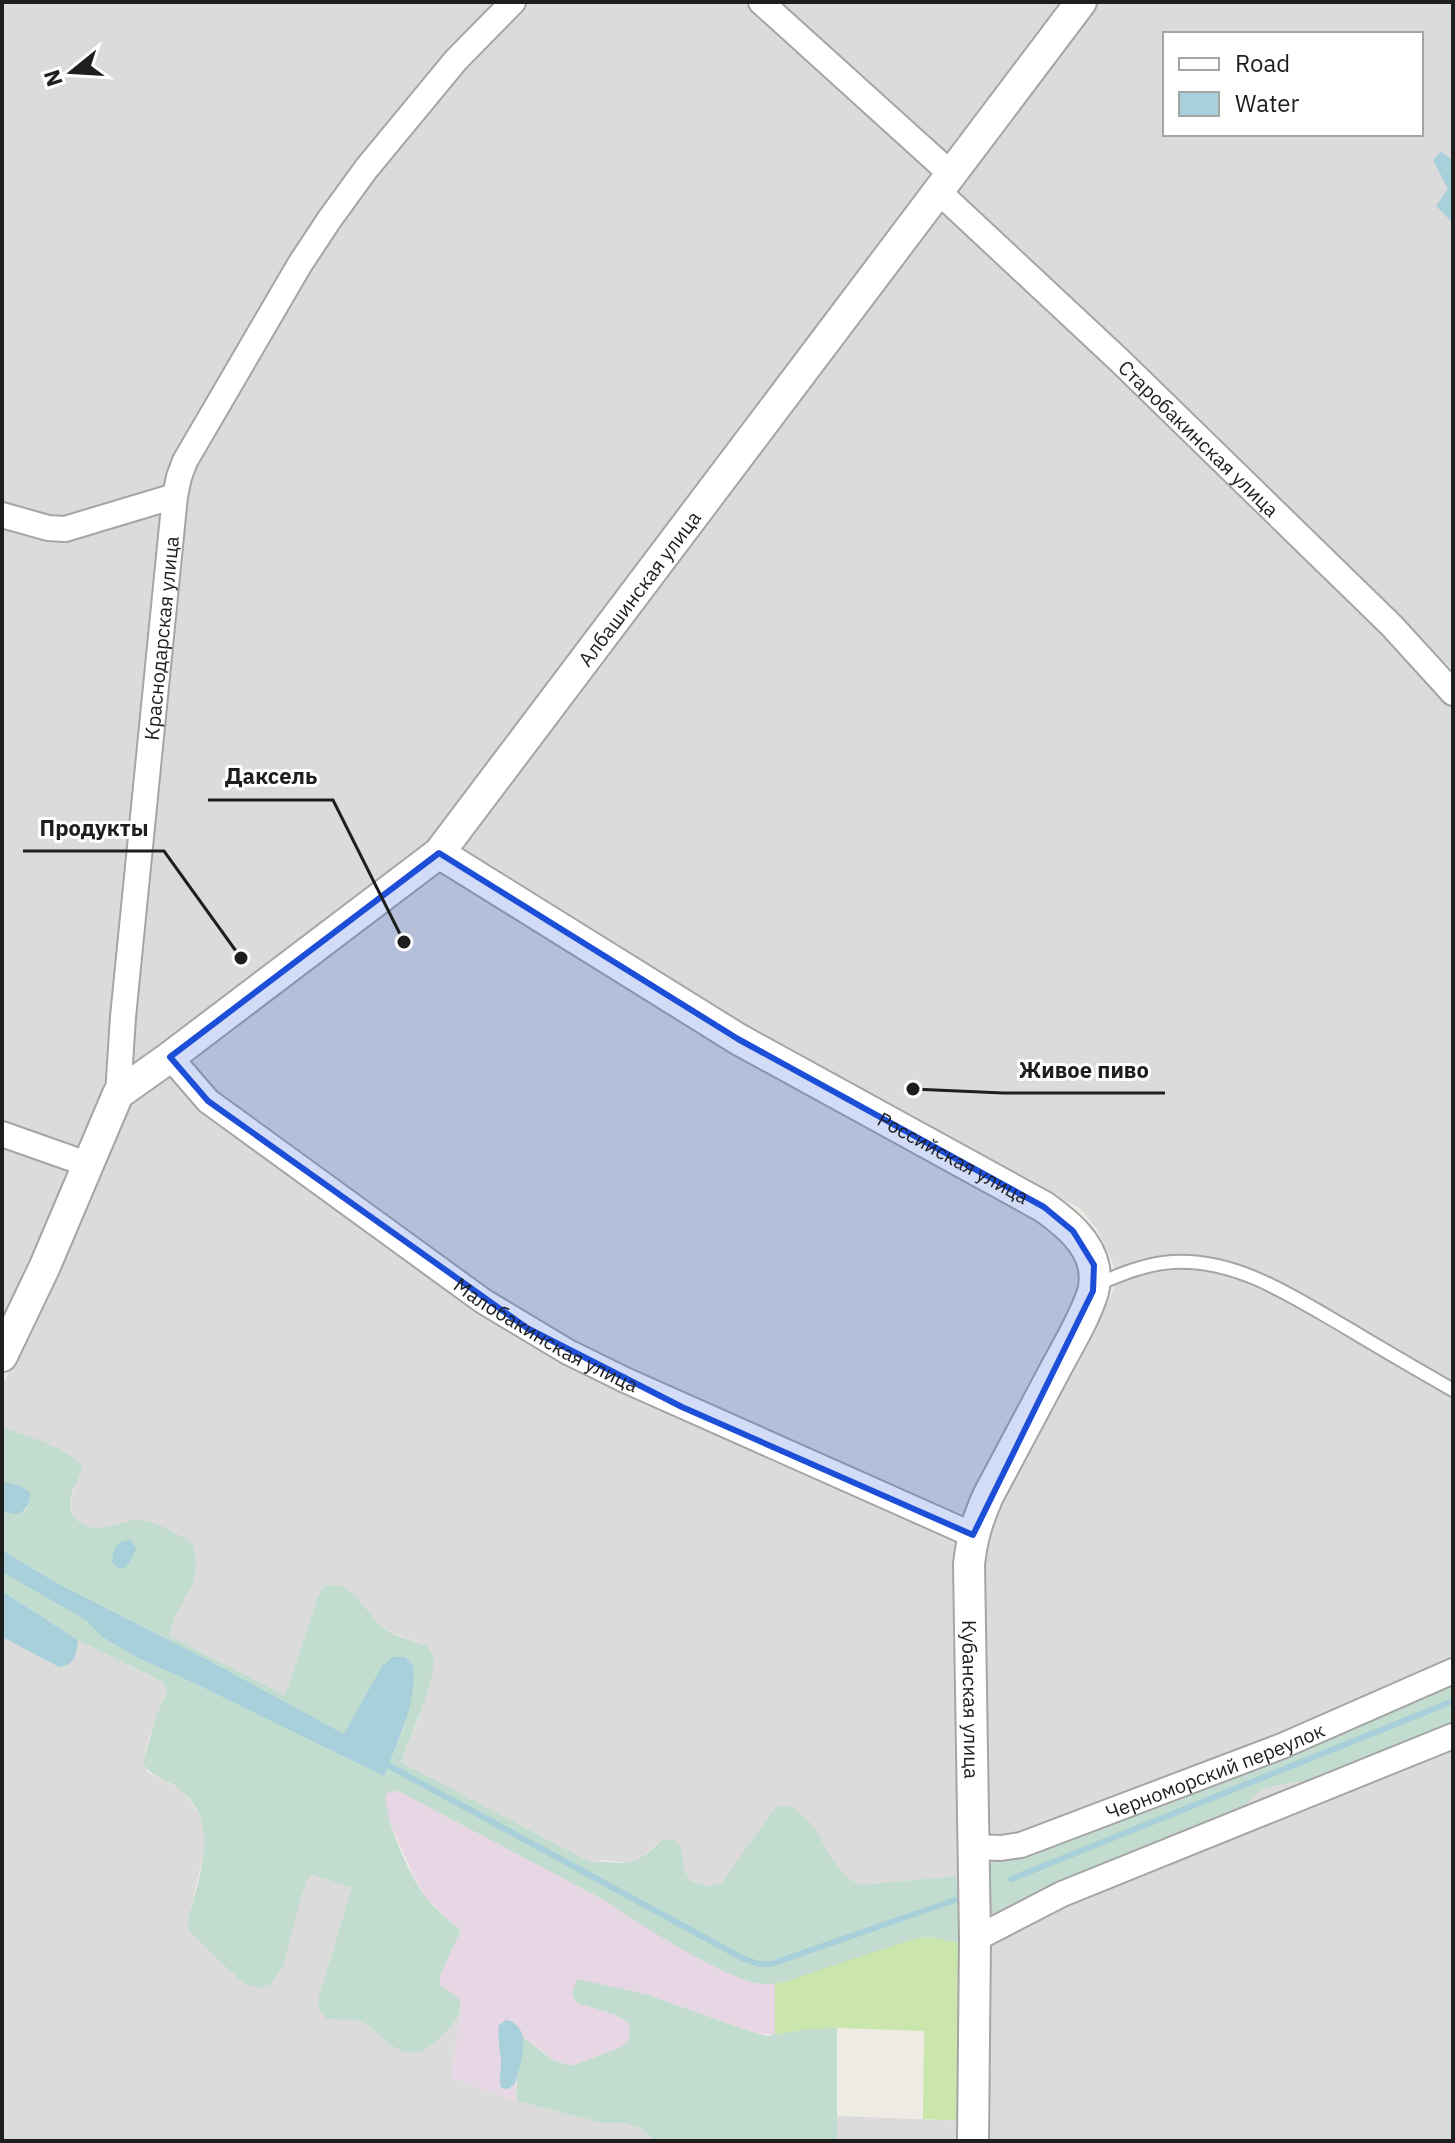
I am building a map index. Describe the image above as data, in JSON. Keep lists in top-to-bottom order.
{
  "streets": {
    "street": [
      "Старобакинская улица",
      "Албашинская улица",
      "Краснодарская улица",
      "Российская улица",
      "Малобакинская улица",
      "Кубанская улица",
      "Черноморский переулок"
    ]
  },
  "crossings": [
    ["Старобакинская улица", "Албашинская улица"],
    ["Албашинская улица", "Краснодарская улица"],
    ["Албашинская улица", "Российская улица"],
    ["Албашинская улица", "Малобакинская улица"],
    ["Российская улица", "Кубанская улица"],
    ["Малобакинская улица", "Кубанская улица"],
    ["Кубанская улица", "Черноморский переулок"]
  ],
  "places": ["Даксель", "Продукты", "Живое пиво"],
  "legend": ["Road", "Water"],
  "north": "left"
}
